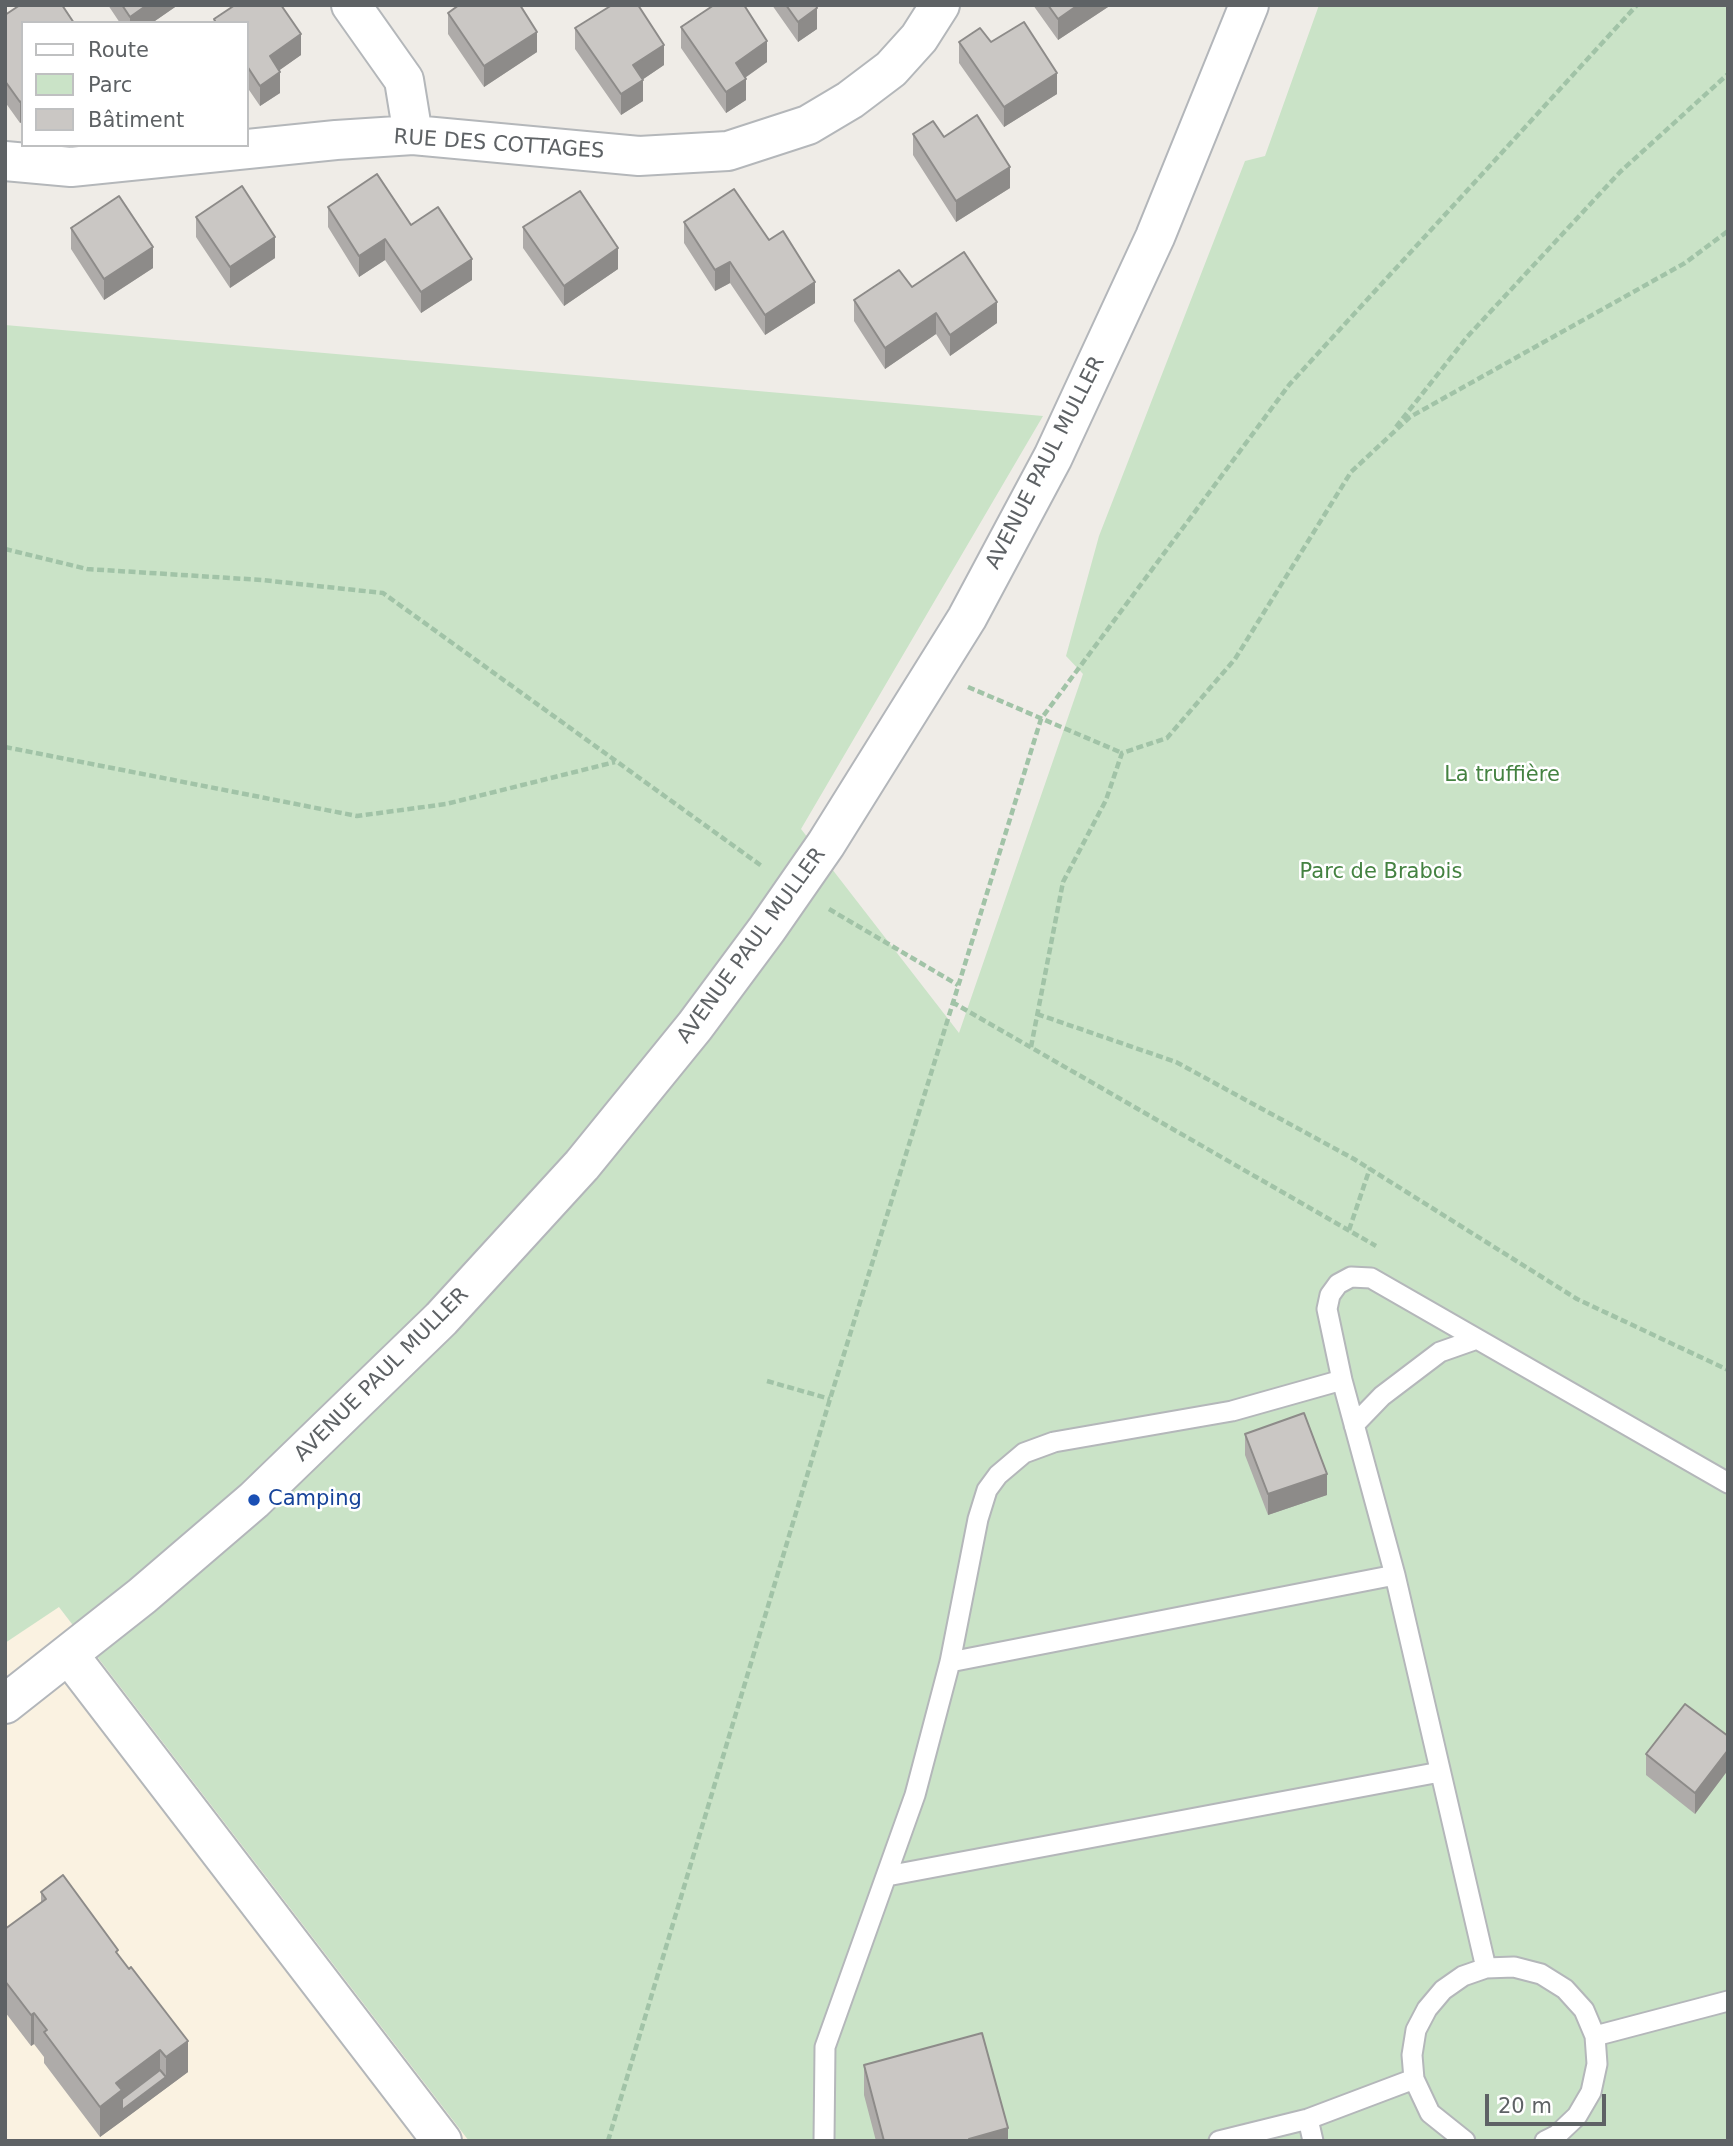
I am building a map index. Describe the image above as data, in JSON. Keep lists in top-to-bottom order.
{
  "streets": {
    "main road": ["RUE DES COTTAGES", "AVENUE PAUL MULLER"]
  },
  "parks": ["La truffière", "Parc de Brabois"],
  "places": ["Camping"],
  "legend": ["Route", "Parc", "Bâtiment"],
  "scale_bar": "20 m"
}
